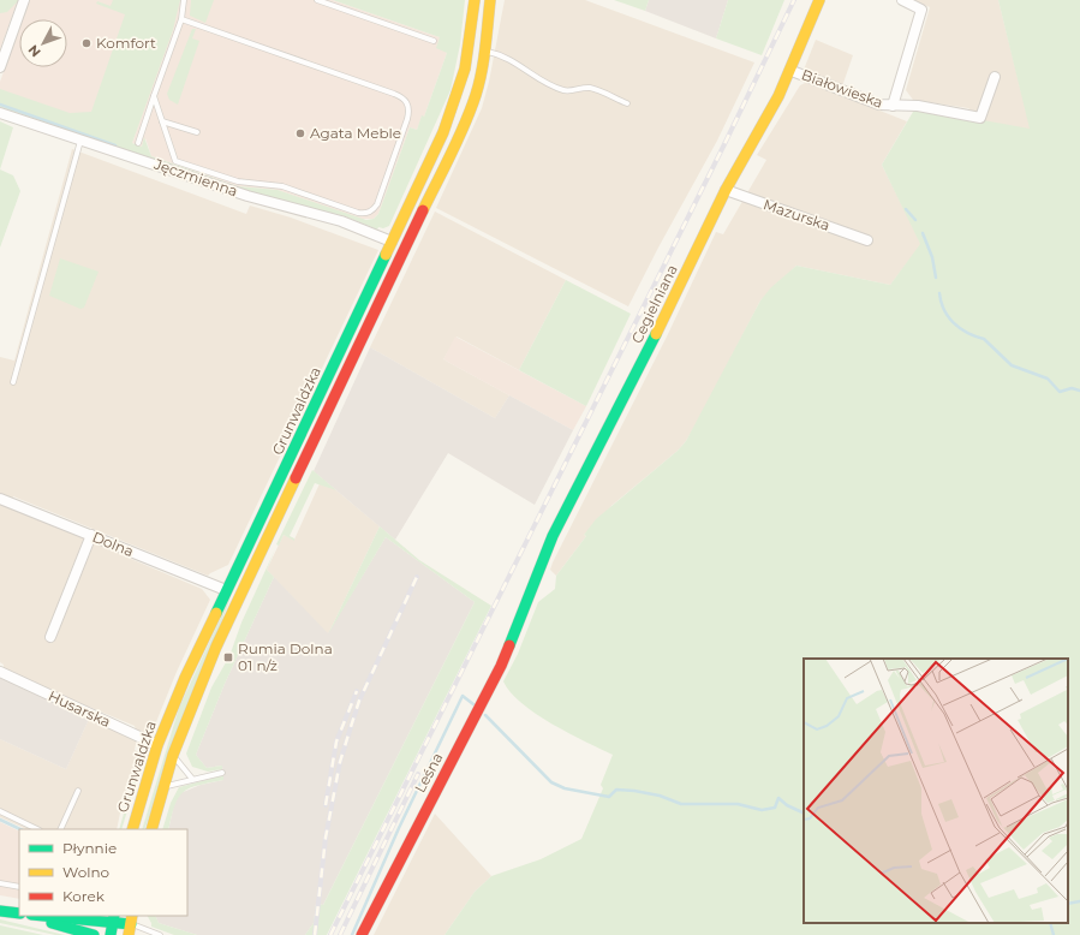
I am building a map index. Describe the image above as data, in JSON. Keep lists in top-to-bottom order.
{
  "streets": {
    "main road": ["Cegielniana", "Grunwaldzka", "Leśna"],
    "street": [
      "Białowieska",
      "Jęczmienna",
      "Mazurska",
      "Dolna",
      "Husarska"
    ]
  },
  "crossings": [
    ["Białowieska", "Cegielniana"],
    ["Jęczmienna", "Grunwaldzka"],
    ["Mazurska", "Cegielniana"],
    ["Cegielniana", "Leśna"],
    ["Grunwaldzka", "Dolna"],
    ["Grunwaldzka", "Husarska"]
  ],
  "places": {
    "other": ["Komfort", "Agata Meble"],
    "transit": ["Rumia Dolna 01 n/ż"]
  },
  "legend": ["Płynnie", "Wolno", "Korek"],
  "north": "bottom left"
}
